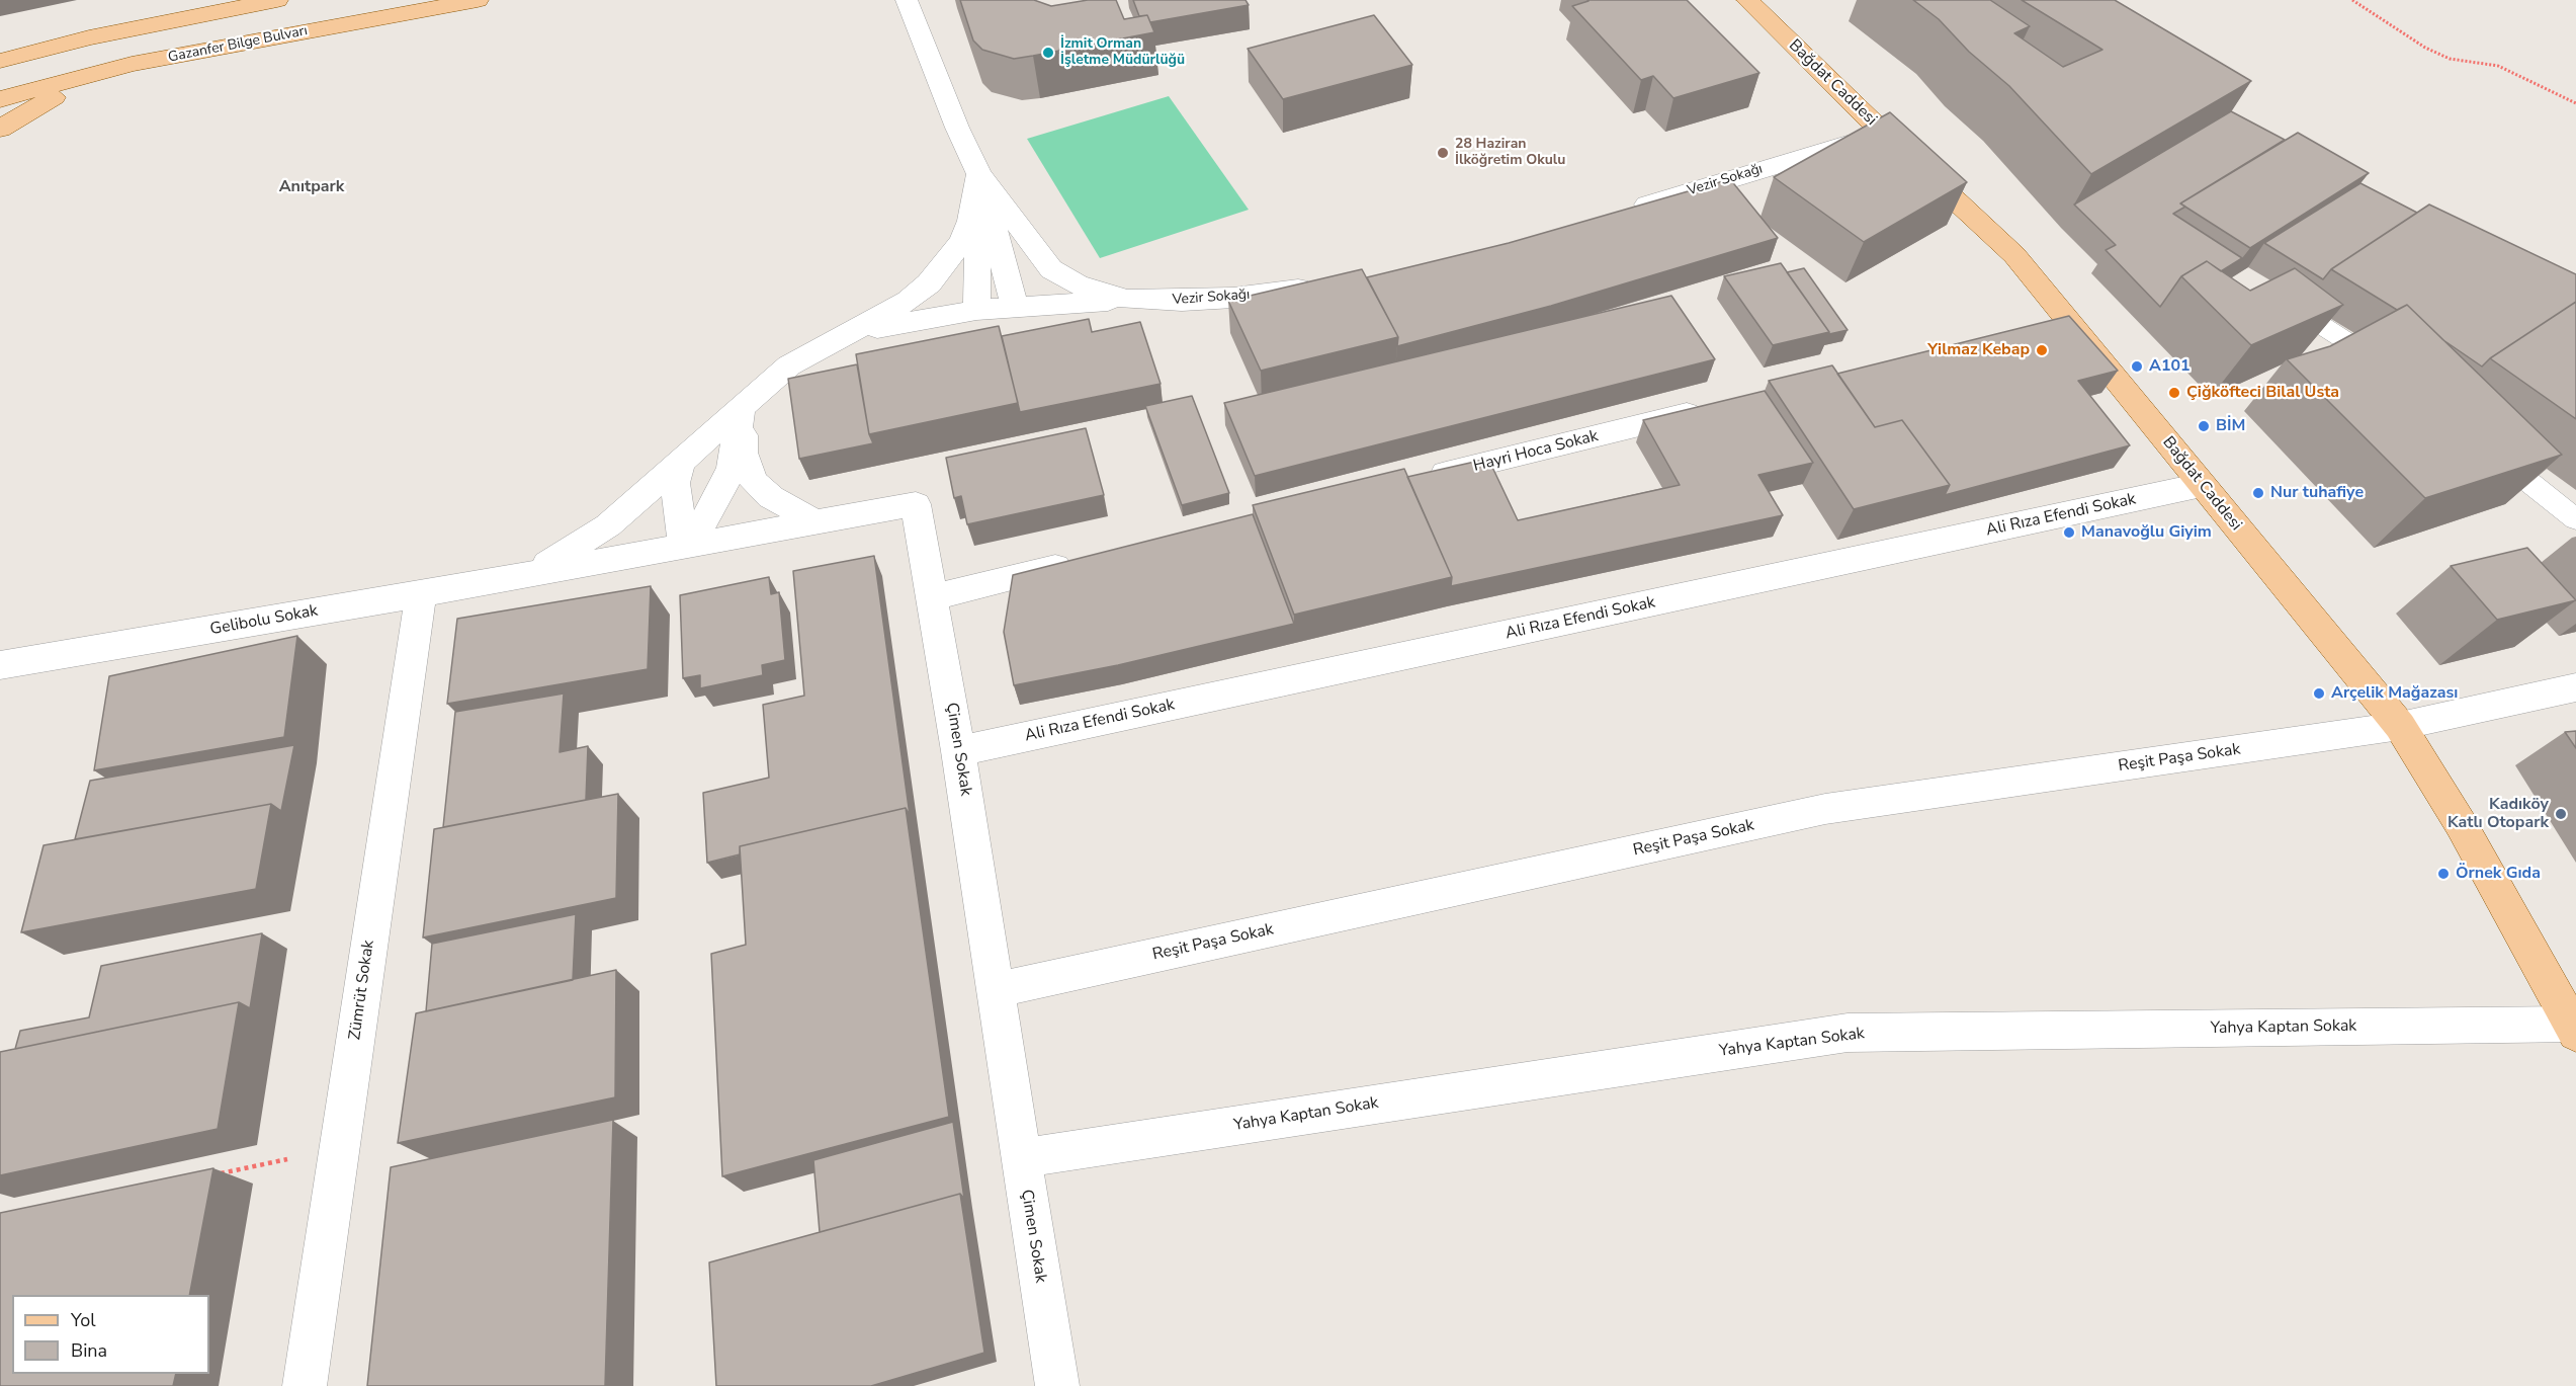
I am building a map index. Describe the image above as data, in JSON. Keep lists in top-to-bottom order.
{
  "streets": {
    "main road": ["Gazanfer Bilge Bulvarı", "Bağdat Caddesi"],
    "street": [
      "Vezir Sokağı",
      "Hayri Hoca Sokak",
      "Ali Rıza Efendi Sokak",
      "Gelibolu Sokak",
      "Çimen Sokak",
      "Reşit Paşa Sokak",
      "Zümrüt Sokak",
      "Yahya Kaptan Sokak"
    ]
  },
  "crossings": [
    ["Bağdat Caddesi", "Vezir Sokağı"],
    ["Bağdat Caddesi", "Ali Rıza Efendi Sokak"],
    ["Bağdat Caddesi", "Reşit Paşa Sokak"],
    ["Bağdat Caddesi", "Yahya Kaptan Sokak"],
    ["Ali Rıza Efendi Sokak", "Çimen Sokak"],
    ["Gelibolu Sokak", "Çimen Sokak"],
    ["Gelibolu Sokak", "Zümrüt Sokak"],
    ["Çimen Sokak", "Reşit Paşa Sokak"],
    ["Çimen Sokak", "Yahya Kaptan Sokak"]
  ],
  "districts": ["Anıtpark"],
  "places": [
    "İzmit Orman İşletme Müdürlüğü",
    "28 Haziran İlköğretim Okulu",
    "Yilmaz Kebap",
    "A101",
    "Çiğköfteci Bilal Usta",
    "BİM",
    "Nur tuhafiye",
    "Manavoğlu Giyim",
    "Arçelik Mağazası",
    "Kadıköy Katlı Otopark",
    "Örnek Gıda"
  ],
  "legend": ["Yol", "Bina"]
}
